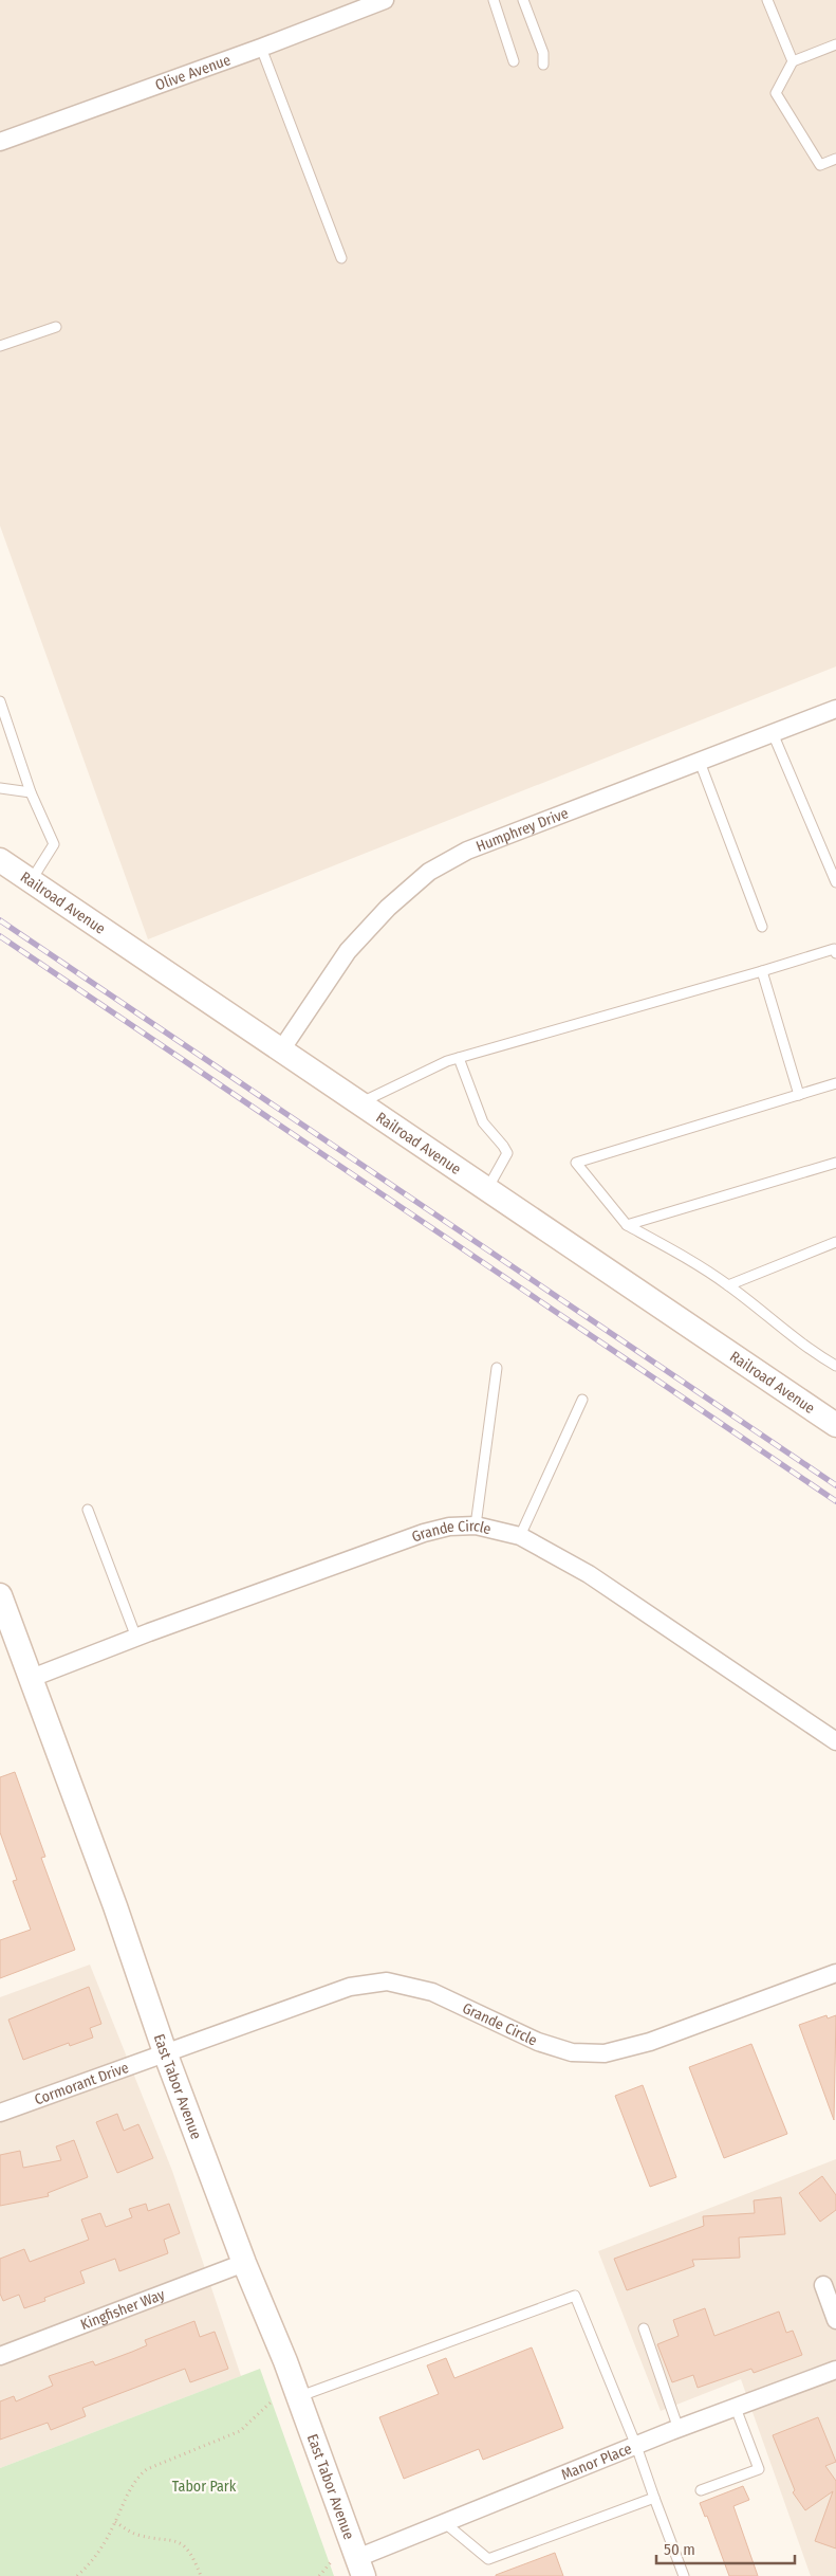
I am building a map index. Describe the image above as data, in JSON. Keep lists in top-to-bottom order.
{
  "streets": {
    "main road": ["Railroad Avenue", "East Tabor Avenue"],
    "street": [
      "Olive Avenue",
      "Humphrey Drive",
      "Grande Circle",
      "Cormorant Drive",
      "Kingfisher Way",
      "Manor Place"
    ]
  },
  "crossings": [
    ["Humphrey Drive", "Railroad Avenue"],
    ["Grande Circle", "Cormorant Drive"],
    ["Grande Circle", "East Tabor Avenue"],
    ["Cormorant Drive", "East Tabor Avenue"],
    ["East Tabor Avenue", "Kingfisher Way"],
    ["East Tabor Avenue", "Manor Place"]
  ],
  "parks": ["Tabor Park"],
  "scale_bar": "50 m"
}
